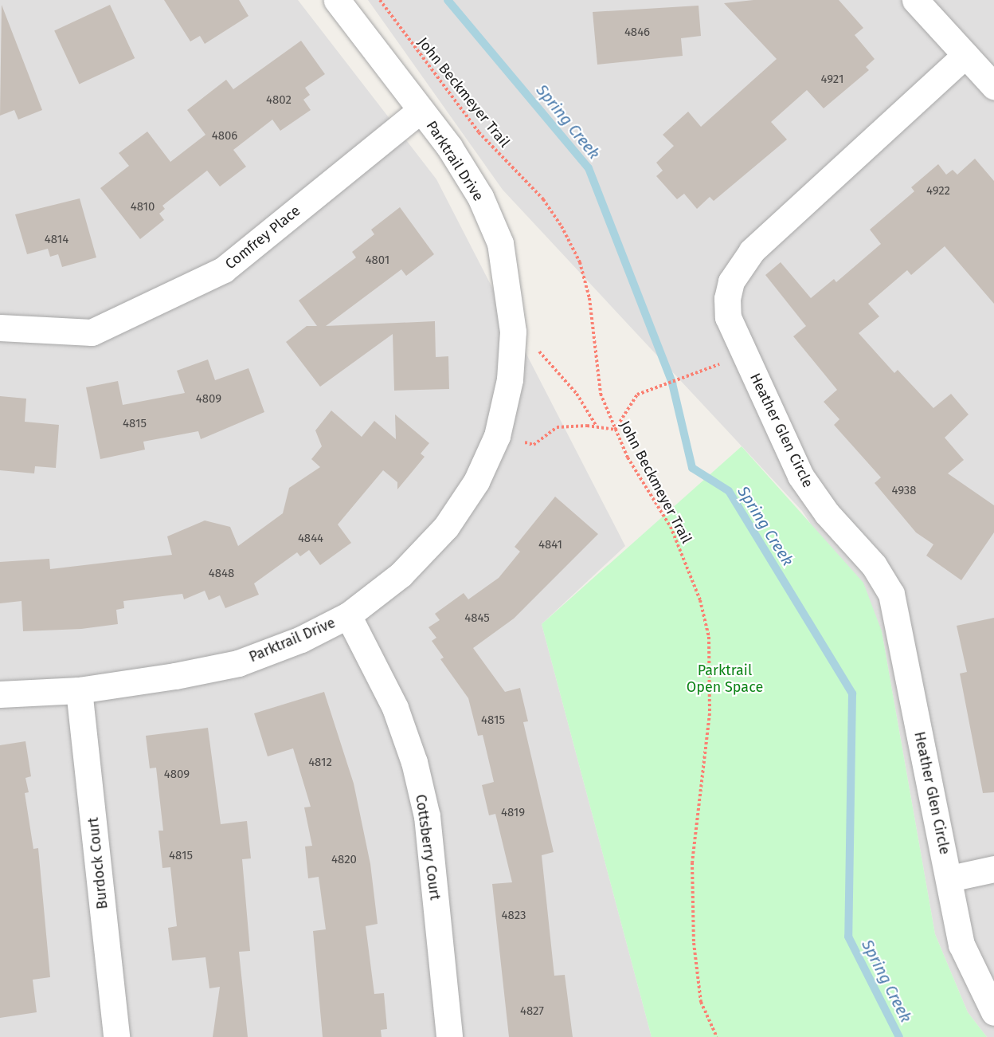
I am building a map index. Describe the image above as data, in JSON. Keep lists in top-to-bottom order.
{
  "streets": {
    "street": [
      "Parktrail Drive",
      "Comfrey Place",
      "Heather Glen Circle",
      "Cottsberry Court",
      "Burdock Court"
    ],
    "path": ["John Beckmeyer Trail"]
  },
  "crossings": [
    ["Parktrail Drive", "Comfrey Place"],
    ["Parktrail Drive", "Cottsberry Court"],
    ["Parktrail Drive", "Burdock Court"]
  ],
  "water": ["Spring Creek"],
  "parks": ["Parktrail Open Space"],
  "house_numbers": [
    "4846",
    "4921",
    "4802",
    "4806",
    "4922",
    "4810",
    "4814",
    "4801",
    "4809",
    "4815",
    "4938",
    "4844",
    "4841",
    "4848",
    "4845",
    "4815",
    "4812",
    "4809",
    "4819",
    "4815",
    "4820",
    "4823",
    "4827"
  ]
}
